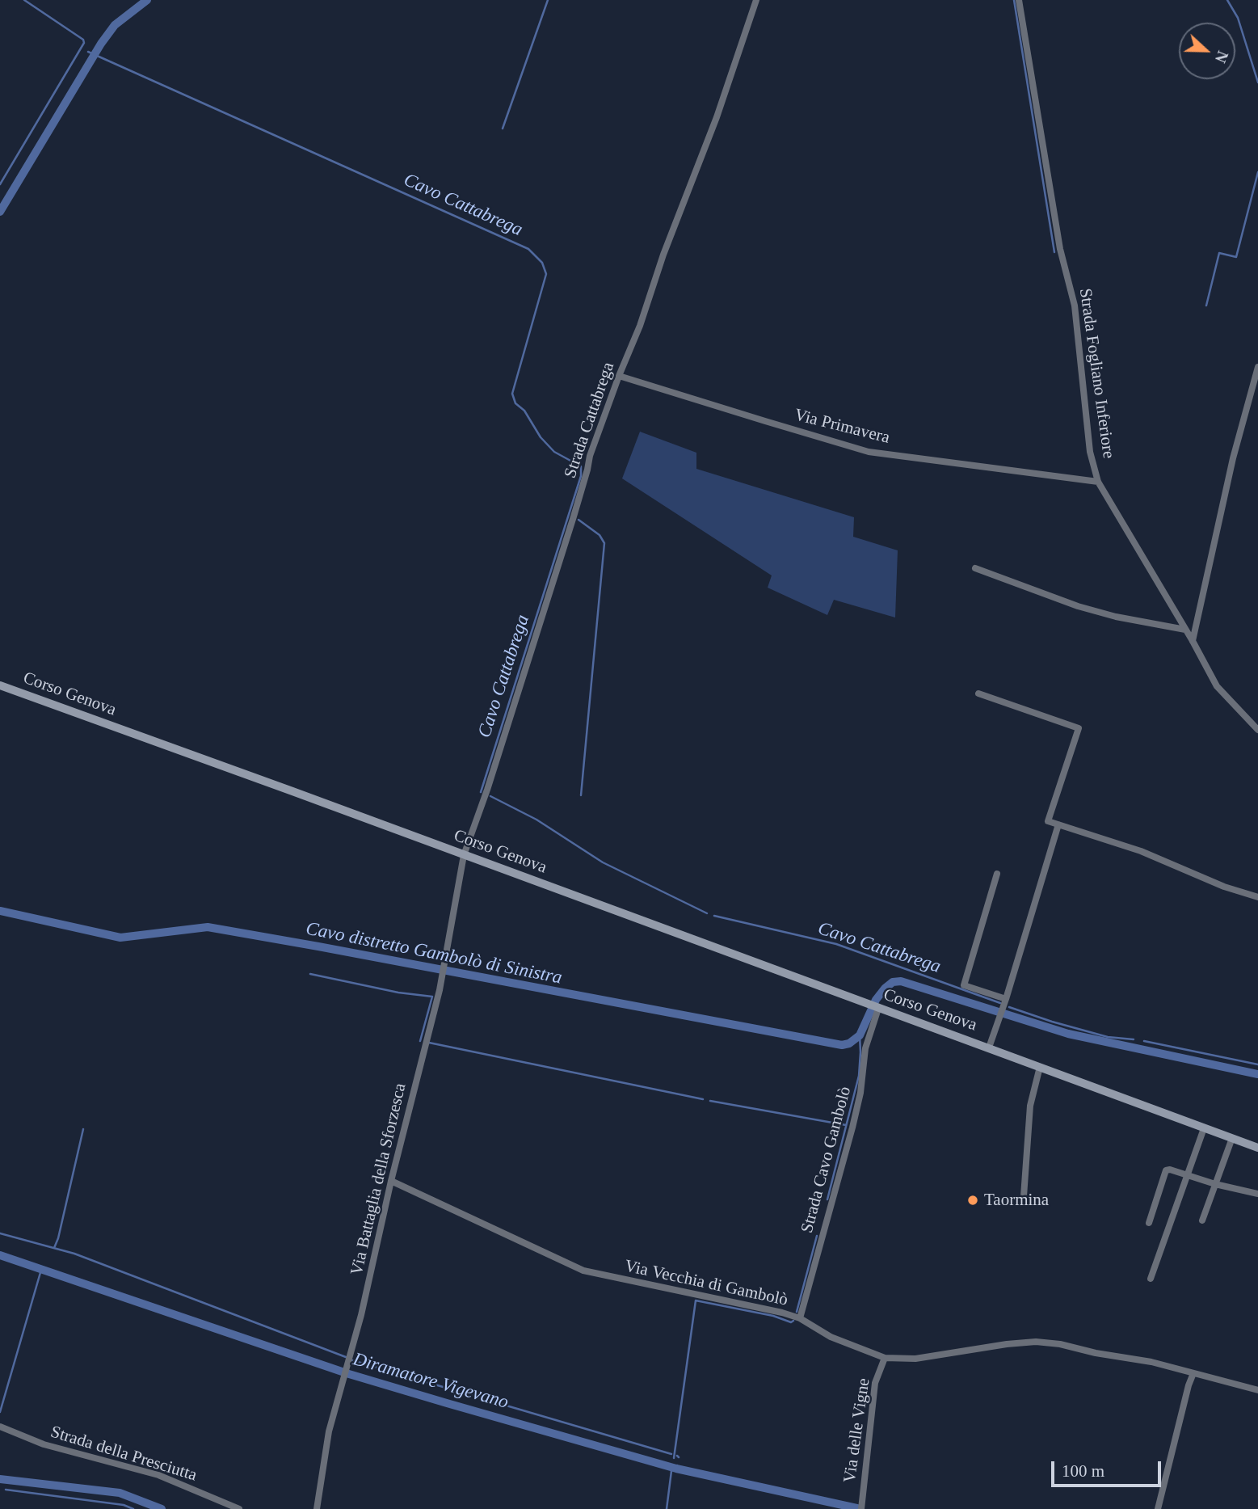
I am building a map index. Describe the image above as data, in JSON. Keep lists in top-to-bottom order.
{
  "streets": {
    "main road": ["Corso Genova"],
    "street": [
      "Strada Fogliano Inferiore",
      "Strada Cattabrega",
      "Via Primavera",
      "Strada Cavo Gambolò",
      "Via Battaglia della Sforzesca",
      "Via Vecchia di Gambolò",
      "Via delle Vigne",
      "Strada della Presciutta"
    ]
  },
  "crossings": [
    ["Strada Fogliano Inferiore", "Via Primavera"],
    ["Strada Cattabrega", "Via Primavera"],
    ["Strada Cattabrega", "Corso Genova"],
    ["Strada Cattabrega", "Via Battaglia della Sforzesca"],
    ["Corso Genova", "Strada Cavo Gambolò"],
    ["Corso Genova", "Via Battaglia della Sforzesca"],
    ["Strada Cavo Gambolò", "Via Vecchia di Gambolò"],
    ["Via Battaglia della Sforzesca", "Via Vecchia di Gambolò"],
    ["Via Vecchia di Gambolò", "Via delle Vigne"]
  ],
  "water": ["Cavo Cattabrega", "Cavo distretto Gambolò di Sinistra", "Diramatore Vigevano"],
  "places": ["Taormina"],
  "scale_bar": "100 m",
  "north": "right"
}
